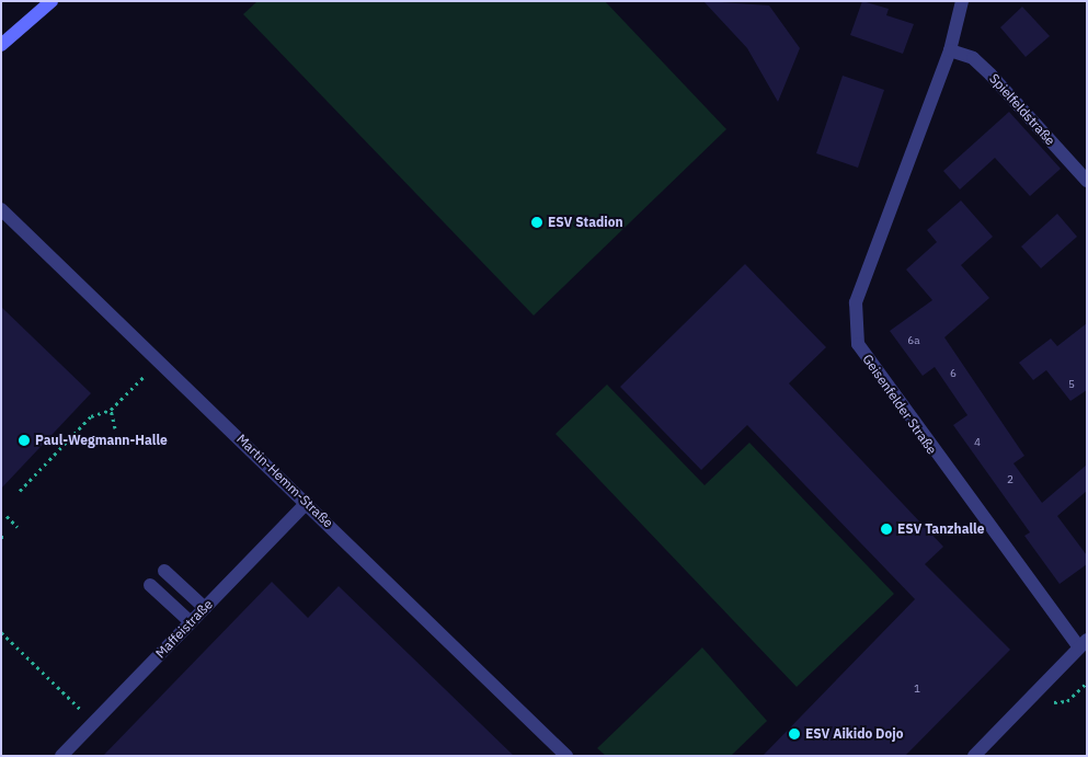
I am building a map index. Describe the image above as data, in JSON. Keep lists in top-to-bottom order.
{
  "streets": {
    "street": [
      "Spielfeldstraße",
      "Geisenfelder Straße",
      "Martin-Hemm-Straße",
      "Maffeistraße"
    ]
  },
  "crossings": [
    ["Spielfeldstraße", "Geisenfelder Straße"],
    ["Martin-Hemm-Straße", "Maffeistraße"]
  ],
  "places": [
    "ESV Stadion",
    "Paul-Wegmann-Halle",
    "ESV Tanzhalle",
    "ESV Aikido Dojo"
  ],
  "house_numbers": [
    "6a",
    "6",
    "5",
    "4",
    "2",
    "1"
  ]
}
